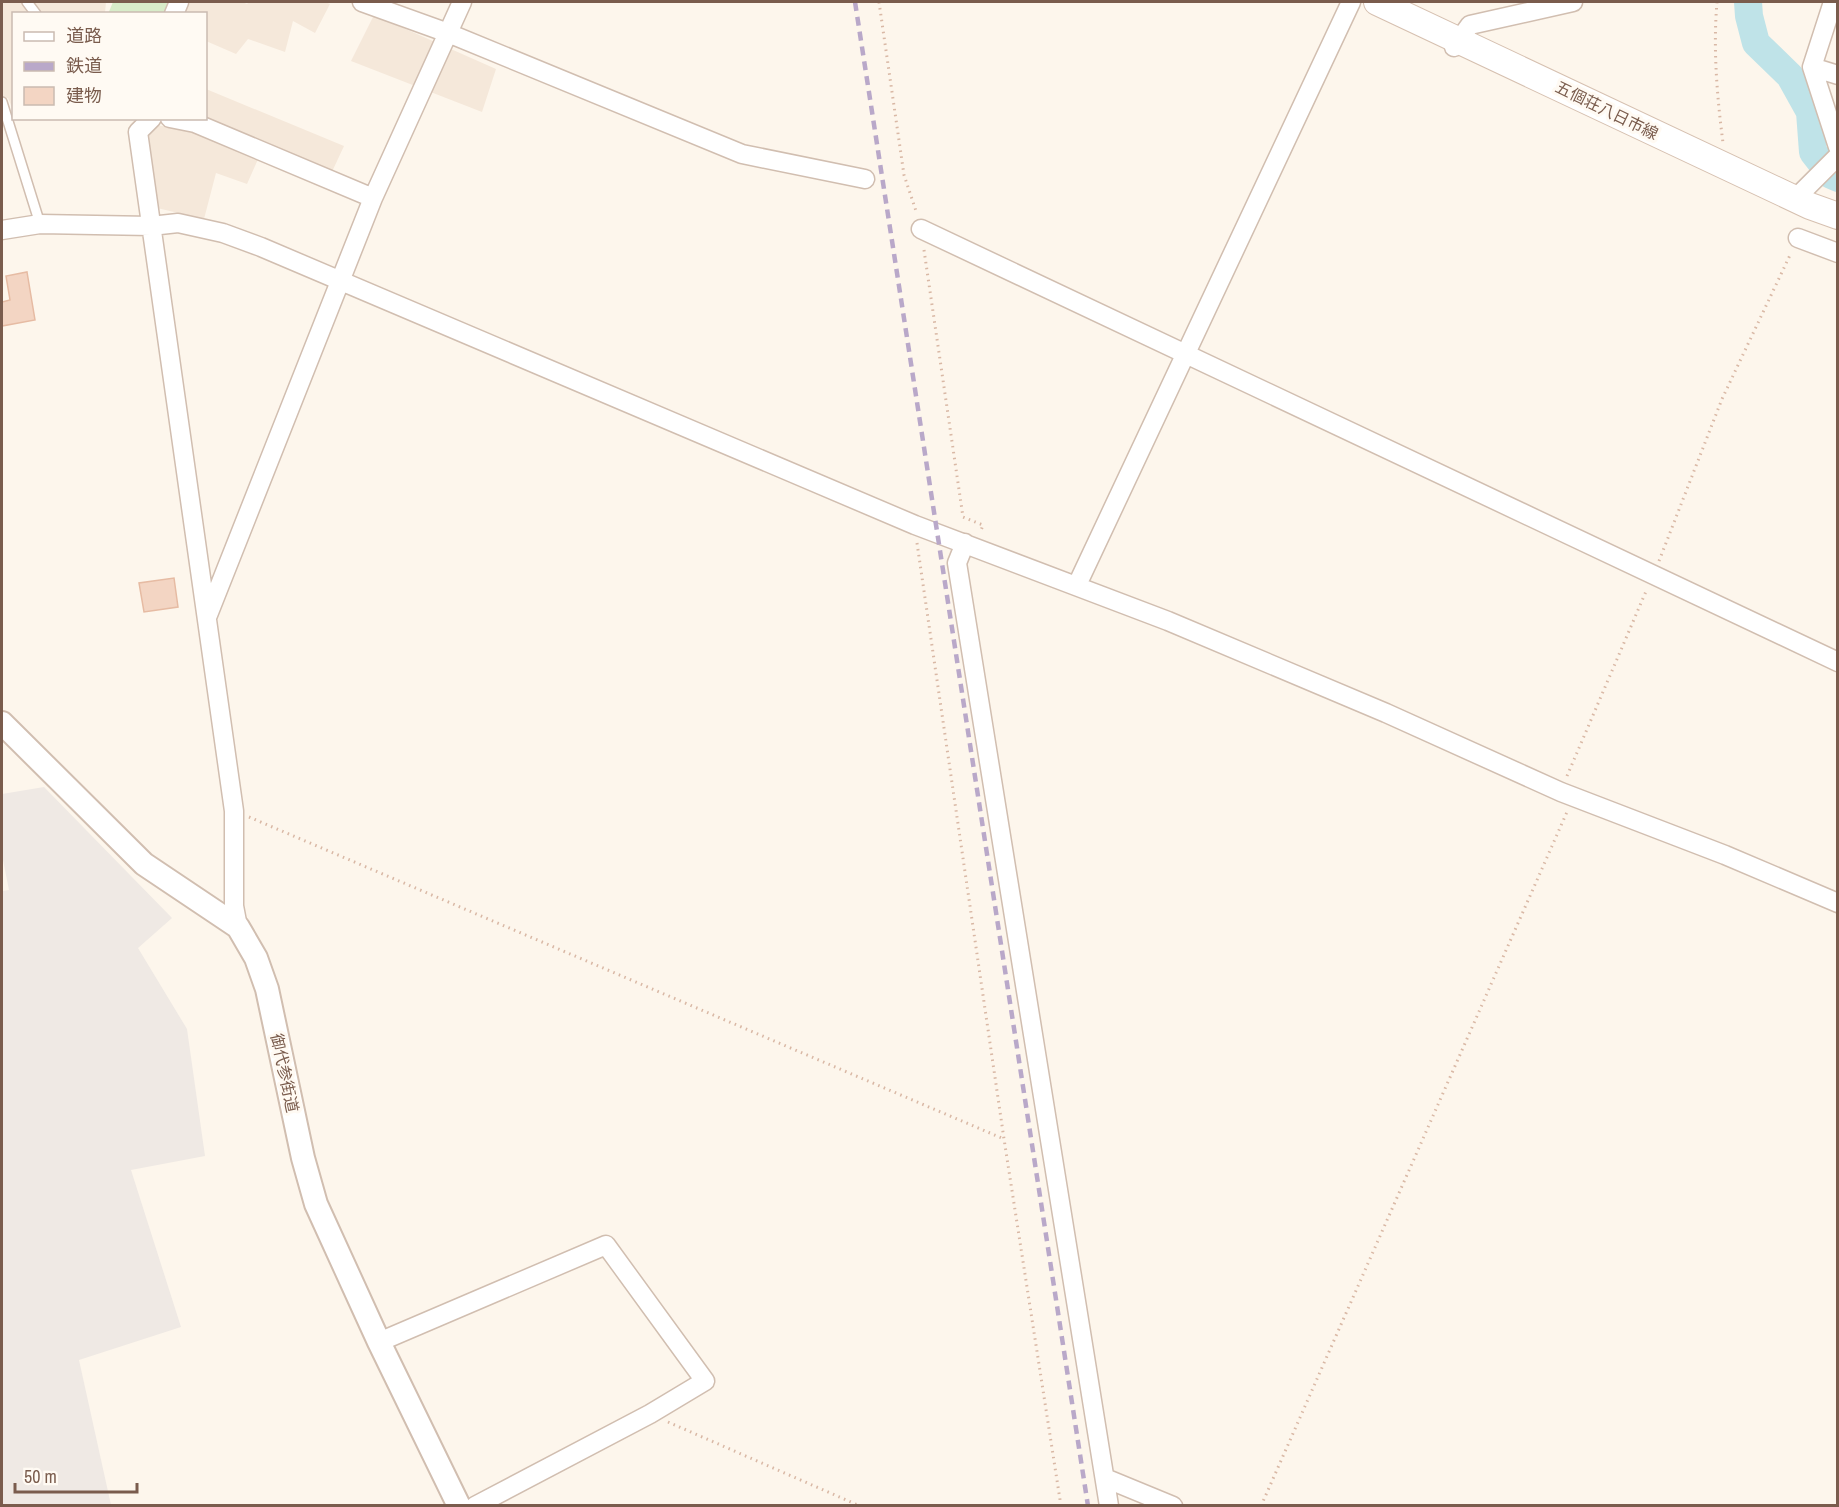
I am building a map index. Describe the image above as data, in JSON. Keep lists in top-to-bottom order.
{
  "streets": {
    "main road": ["五個荘八日市線"],
    "street": ["御代参街道"]
  },
  "legend": ["道路", "鉄道", "建物"],
  "scale_bar": "50 m"
}
